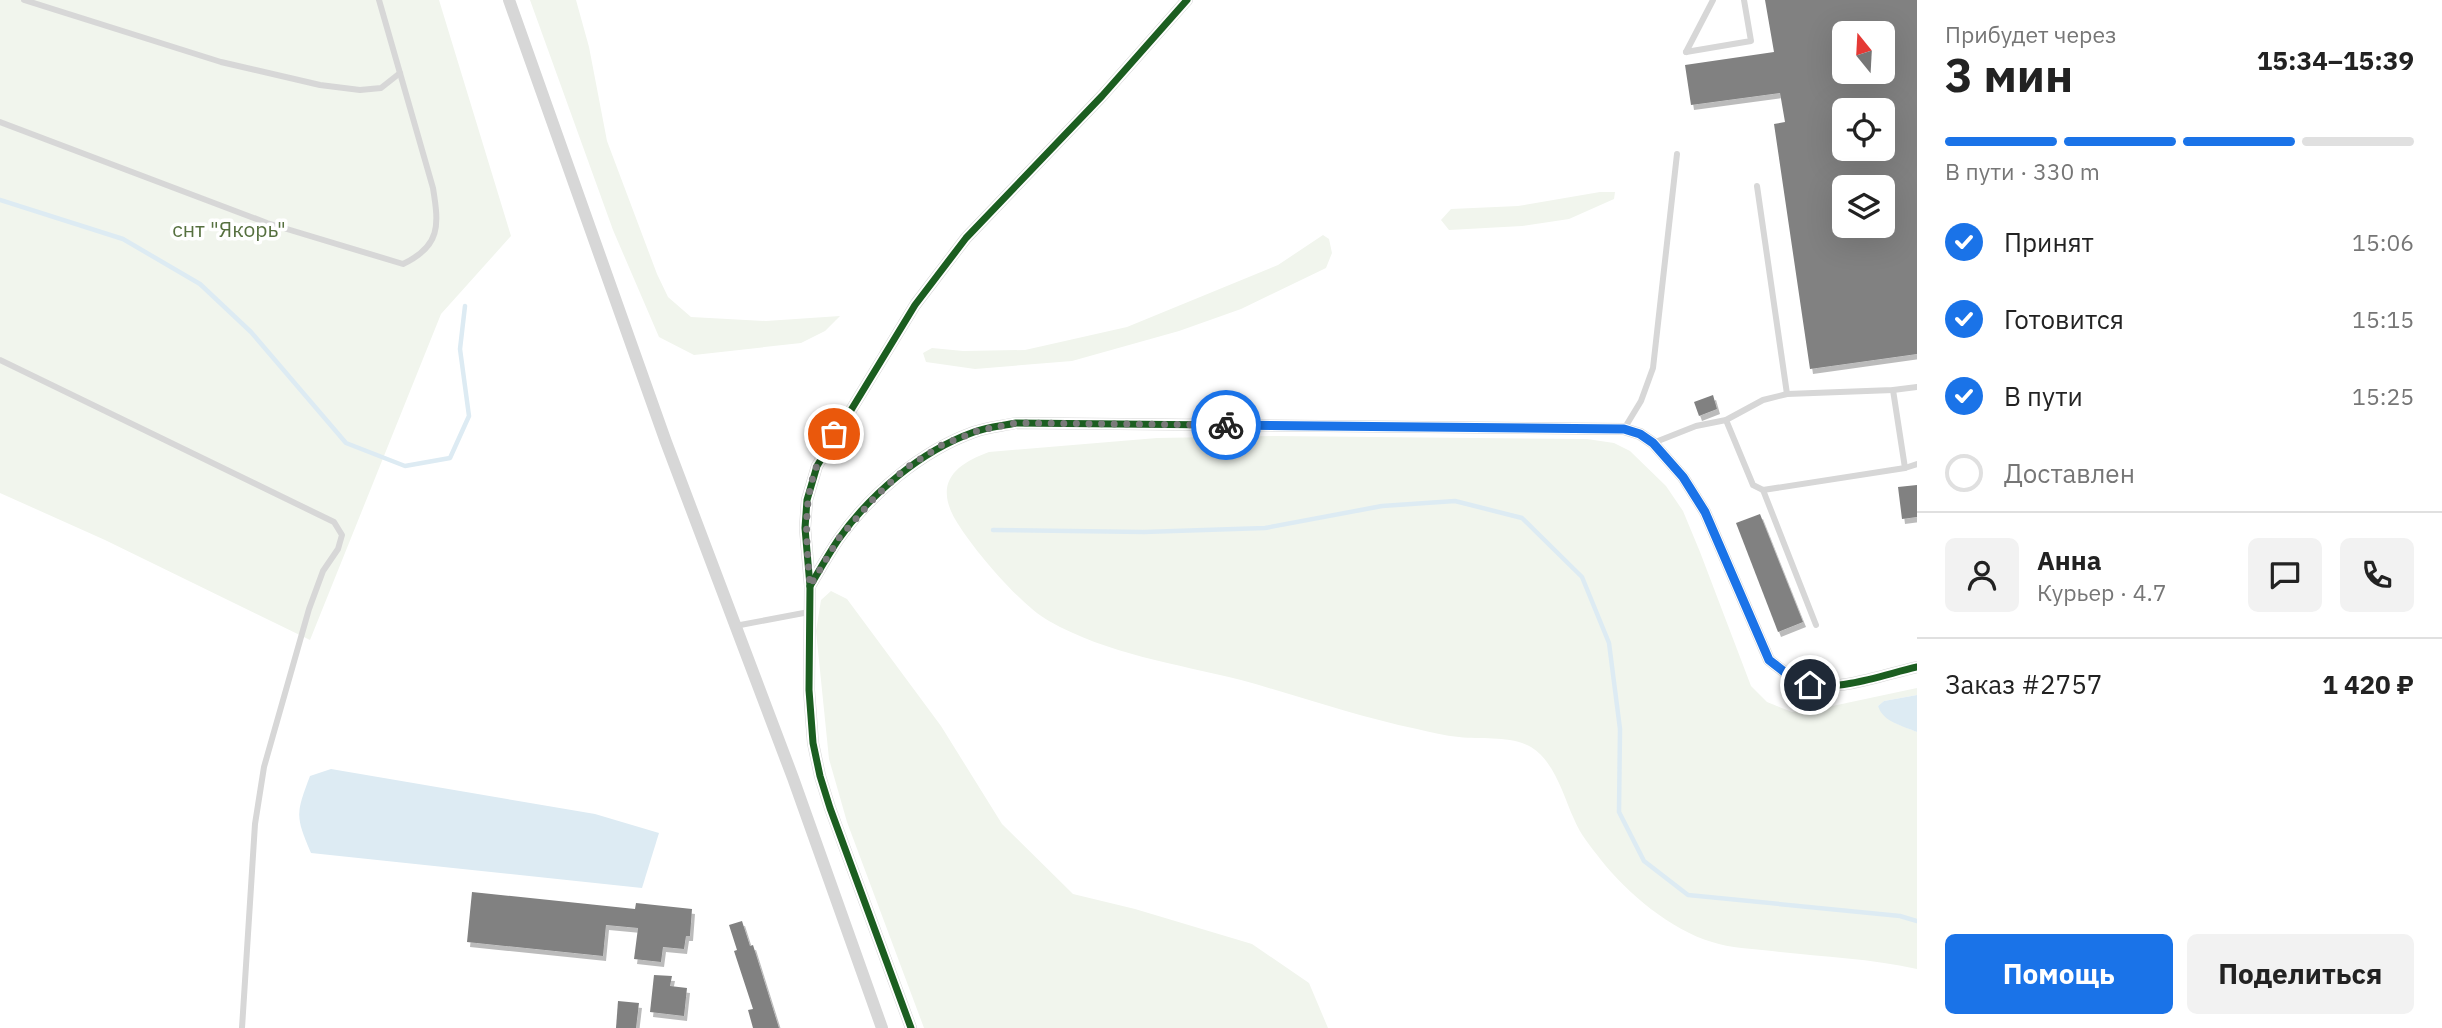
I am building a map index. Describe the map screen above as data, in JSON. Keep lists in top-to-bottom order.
{
  "parks": ["снт \"Якорь\""],
  "north": "top",
  "page": {
    "heading": ["3 мин", "Прибудет через", "15:34–15:39"],
    "panel": [
      "Анна",
      "Курьер · 4.7",
      "Заказ #2757",
      "1 420 ₽"
    ],
    "bar": "В пути · 330 m",
    "list": [
      ["Принят", "15:06"],
      ["Готовится", "15:15"],
      ["В пути", "15:25"],
      "Доставлен"
    ],
    "buttons": ["Помощь", "Поделиться"]
  }
}
